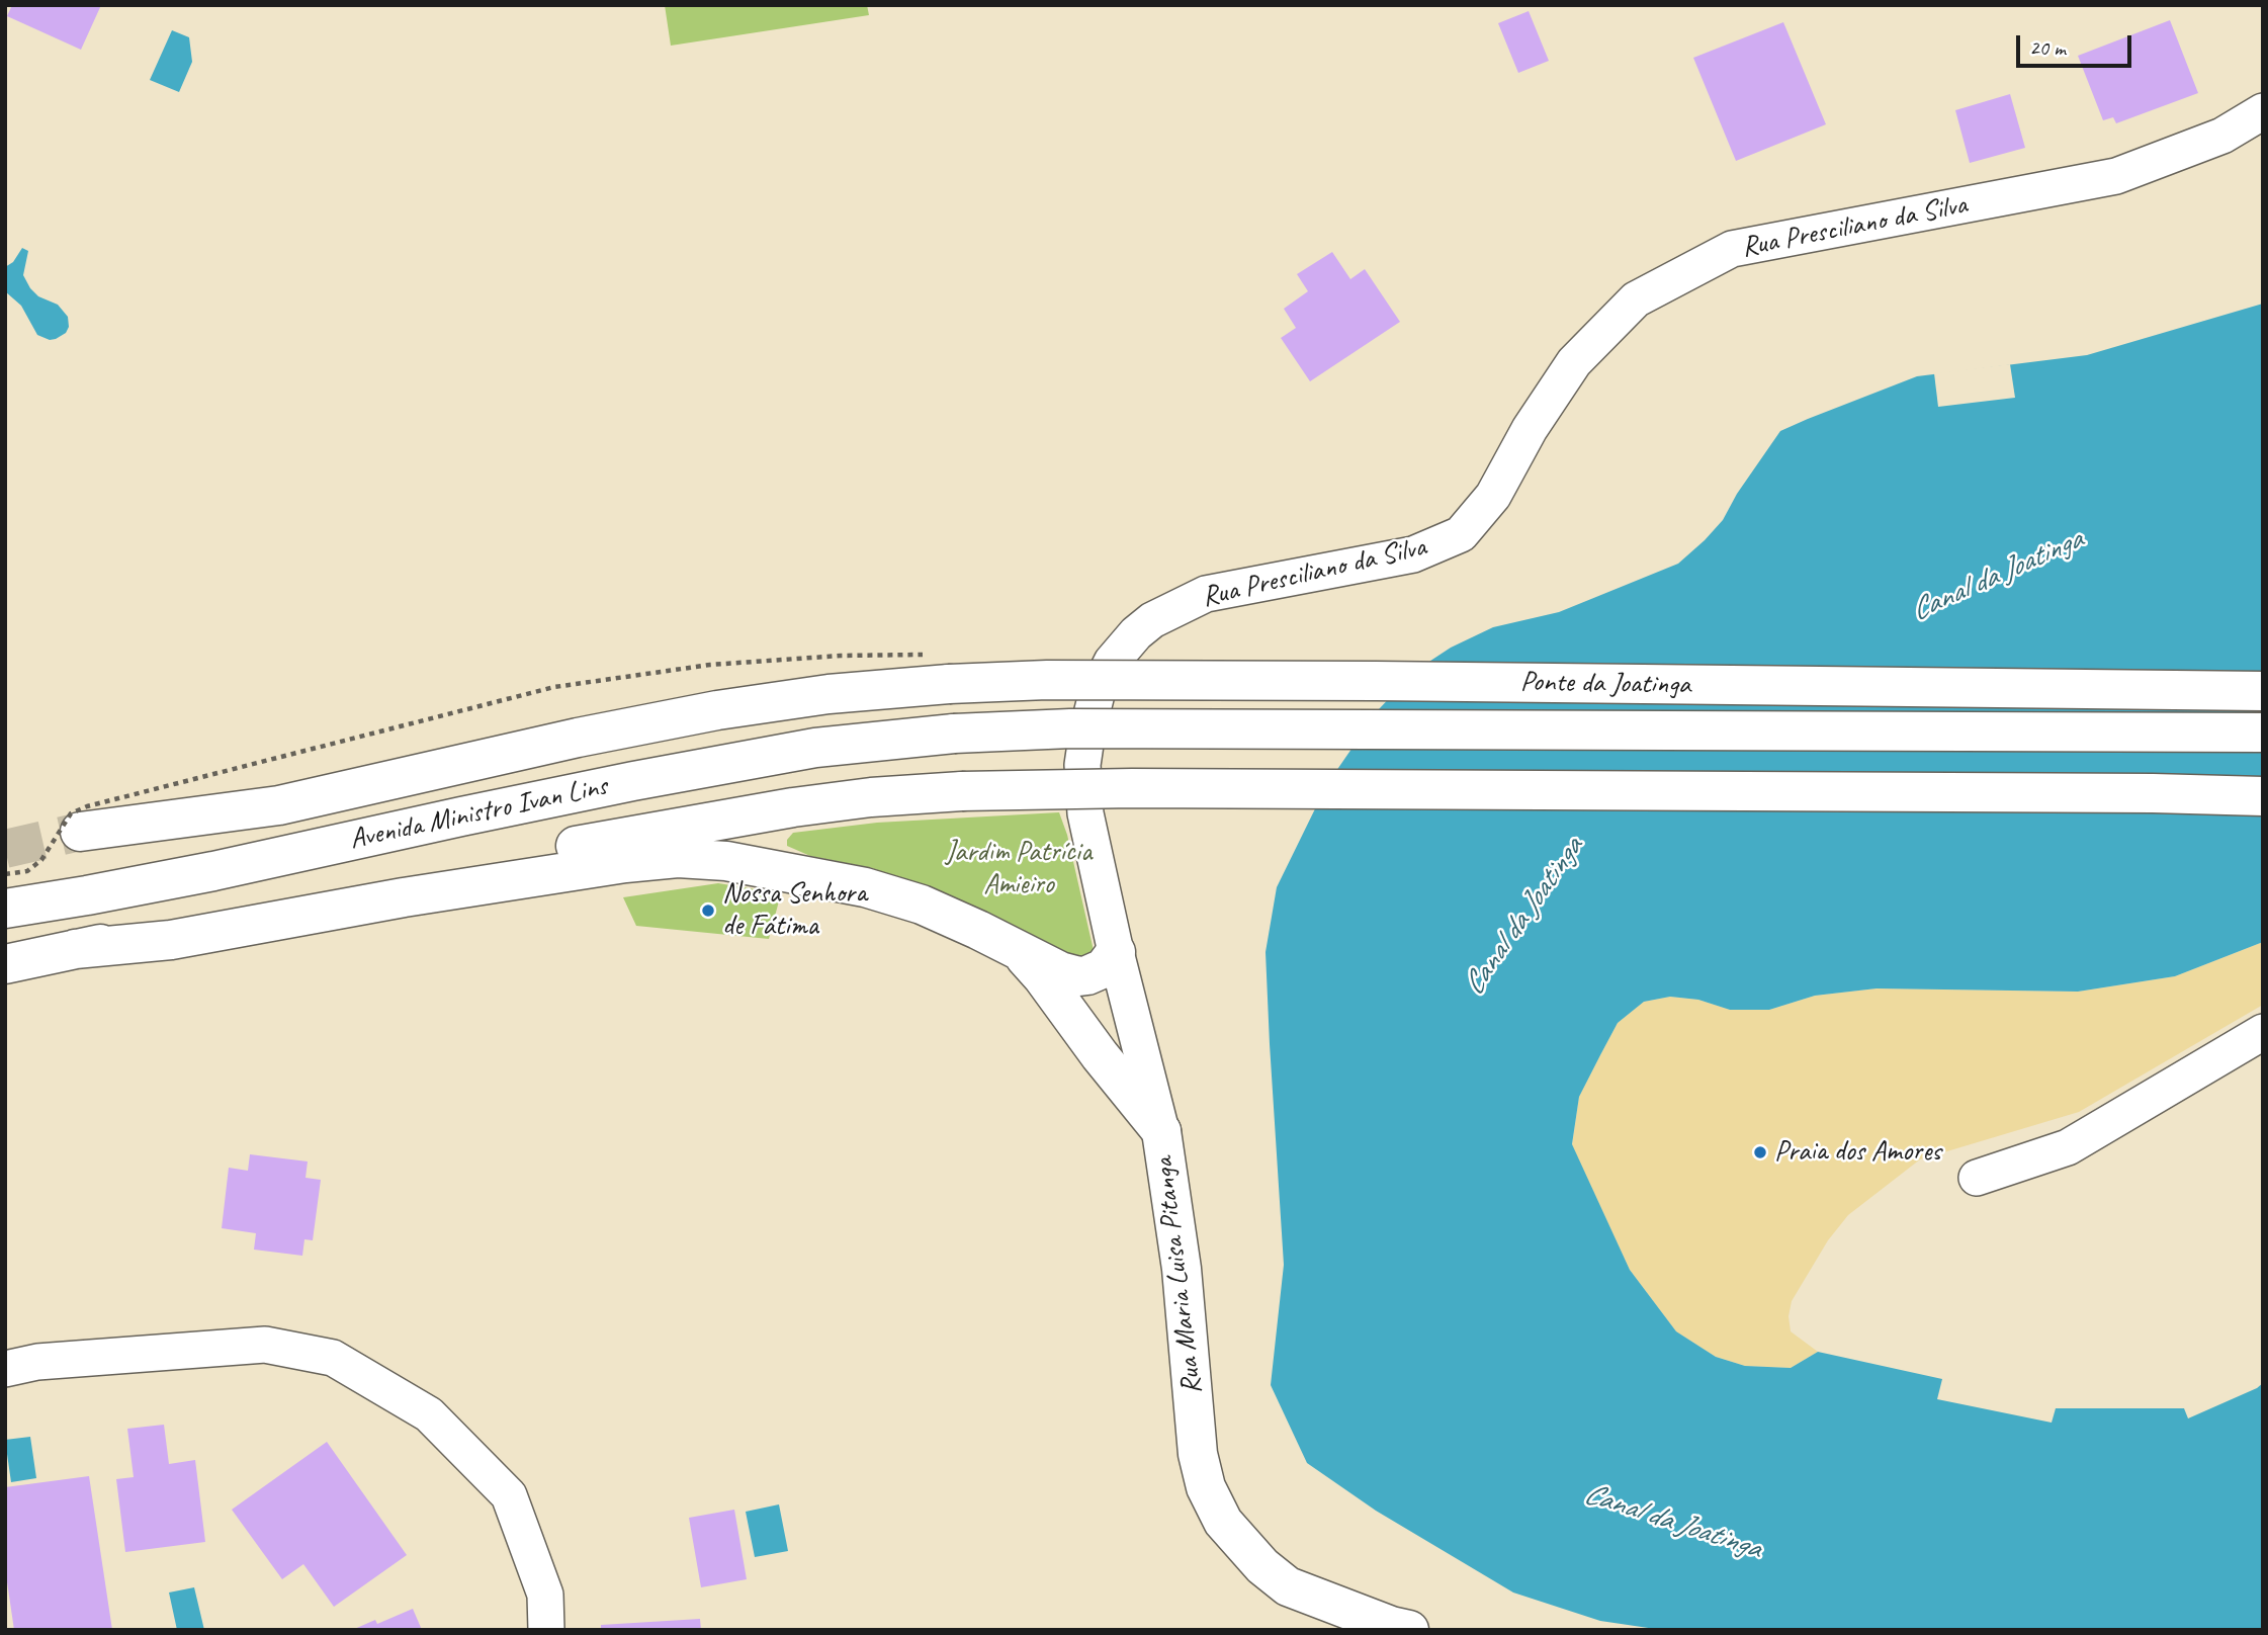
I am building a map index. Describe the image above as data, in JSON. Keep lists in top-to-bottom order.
{
  "streets": {
    "main road": ["Ponte da Joatinga", "Avenida Ministro Ivan Lins", "Rua Maria Luisa Pitanga"],
    "street": ["Rua Presciliano da Silva"]
  },
  "crossings": [
    ["Rua Presciliano da Silva", "Rua Maria Luisa Pitanga"],
    ["Ponte da Joatinga", "Avenida Ministro Ivan Lins"]
  ],
  "water": ["Canal da Joatinga"],
  "parks": ["Jardim Patrícia Amieiro"],
  "places": ["Nossa Senhora de Fátima", "Praia dos Amores"],
  "scale_bar": "20 m"
}
